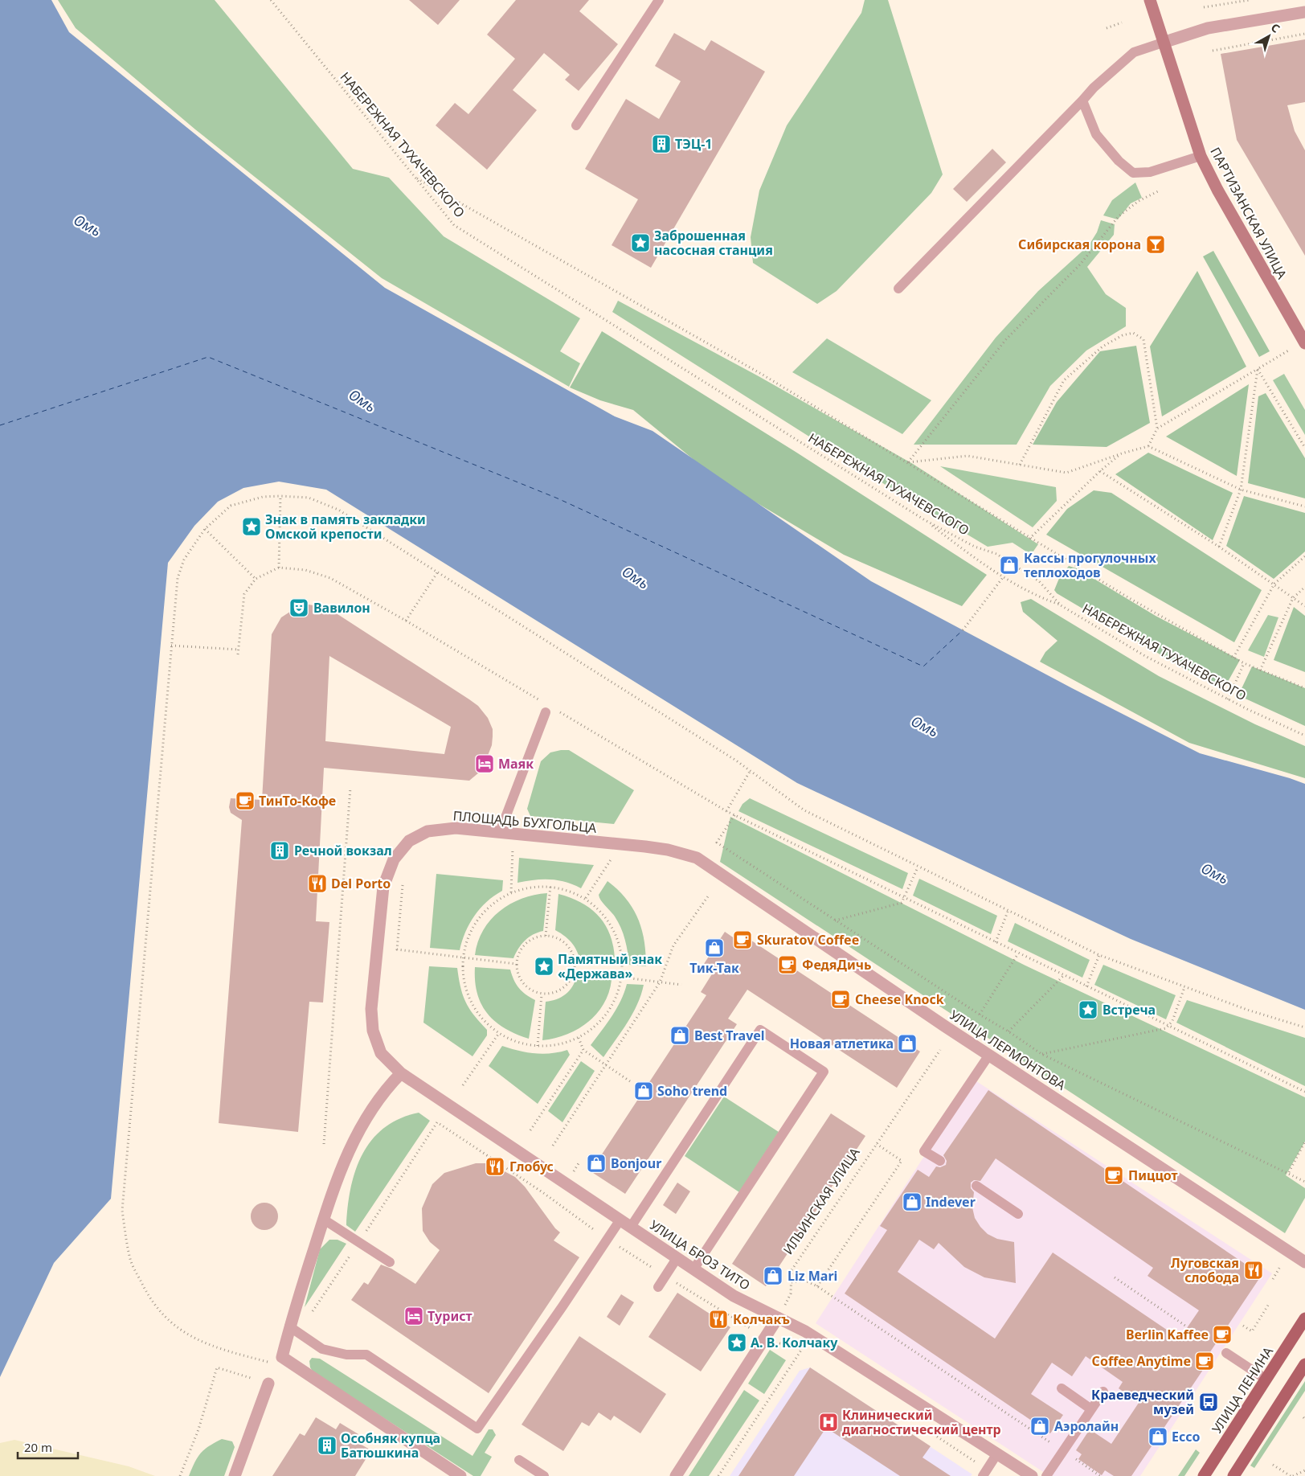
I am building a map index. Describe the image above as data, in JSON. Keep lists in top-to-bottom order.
{
  "streets": {
    "main road": ["УЛИЦА ЛЕНИНА"],
    "street": [
      "ПАРТИЗАНСКАЯ УЛИЦА",
      "ПЛОЩАДЬ БУХГОЛЬЦА",
      "УЛИЦА ЛЕРМОНТОВА",
      "УЛИЦА БРОЗ ТИТО"
    ],
    "path": ["НАБЕРЕЖНАЯ ТУХАЧЕВСКОГО", "ИЛЬИНСКАЯ УЛИЦА"]
  },
  "crossings": [
    ["ПЛОЩАДЬ БУХГОЛЬЦА", "УЛИЦА ЛЕРМОНТОВА"],
    ["ПЛОЩАДЬ БУХГОЛЬЦА", "УЛИЦА БРОЗ ТИТО"],
    ["ИЛЬИНСКАЯ УЛИЦА", "УЛИЦА БРОЗ ТИТО"]
  ],
  "water": ["Омь"],
  "places": {
    "building": ["ТЭЦ-1", "Речной вокзал", "Особняк купца Батюшкина"],
    "place": [
      "Заброшенная насосная станция",
      "Знак в память закладки Омской крепости",
      "Памятный знак «Держава»",
      "Встреча",
      "А. В. Колчаку"
    ],
    "bar": ["Сибирская корона"],
    "shop": [
      "Кассы прогулочных теплоходов",
      "Тик-Так",
      "Best Travel",
      "Новая атлетика",
      "Soho trend",
      "Bonjour",
      "Indever",
      "Liz Mari",
      "Аэролайн",
      "Ecco"
    ],
    "theatre": ["Вавилон"],
    "hotel": ["Маяк", "Турист"],
    "cafe": [
      "ТинТо-Кофе",
      "Skuratov Coffee",
      "ФедяДичь",
      "Cheese Knock",
      "Пиццот",
      "Berlin Kaffee",
      "Coffee Anytime"
    ],
    "restaurant": [
      "Del Porto",
      "Глобус",
      "Луговская слобода",
      "Колчакъ"
    ],
    "bus stop": ["Краеведческий музей"],
    "hospital": ["Клинический диагностический центр"]
  },
  "scale_bar": "20 m",
  "north": "top right"
}
